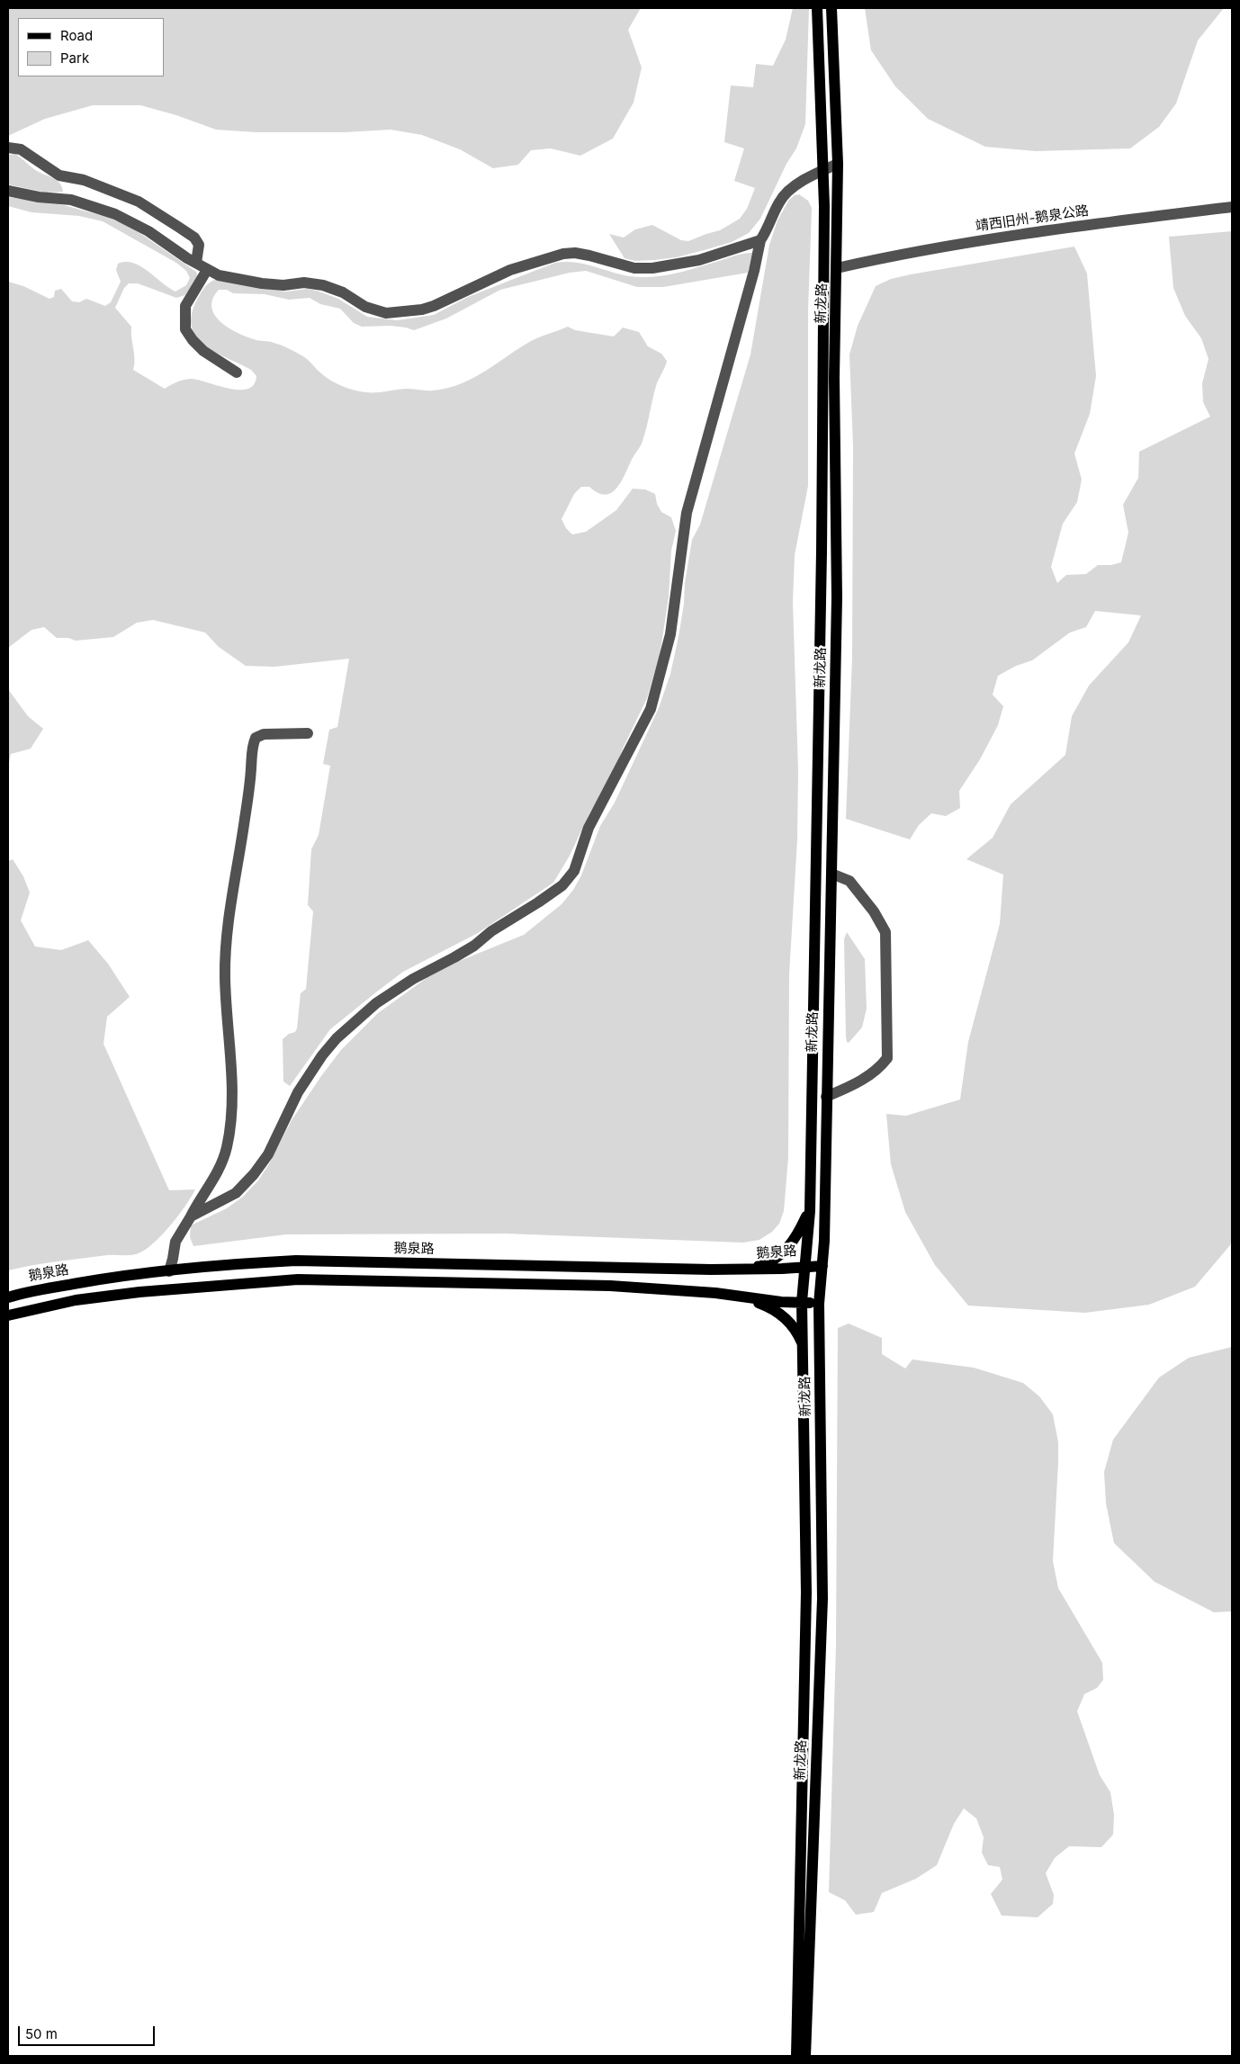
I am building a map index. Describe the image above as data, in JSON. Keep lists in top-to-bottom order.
{
  "streets": {
    "main road": ["新龙路", "鹅泉路"],
    "street": ["靖西旧州-鹅泉公路"]
  },
  "crossings": [
    ["靖西旧州-鹅泉公路", "新龙路"],
    ["新龙路", "鹅泉路"]
  ],
  "legend": ["Road", "Park"],
  "scale_bar": "50 m"
}
